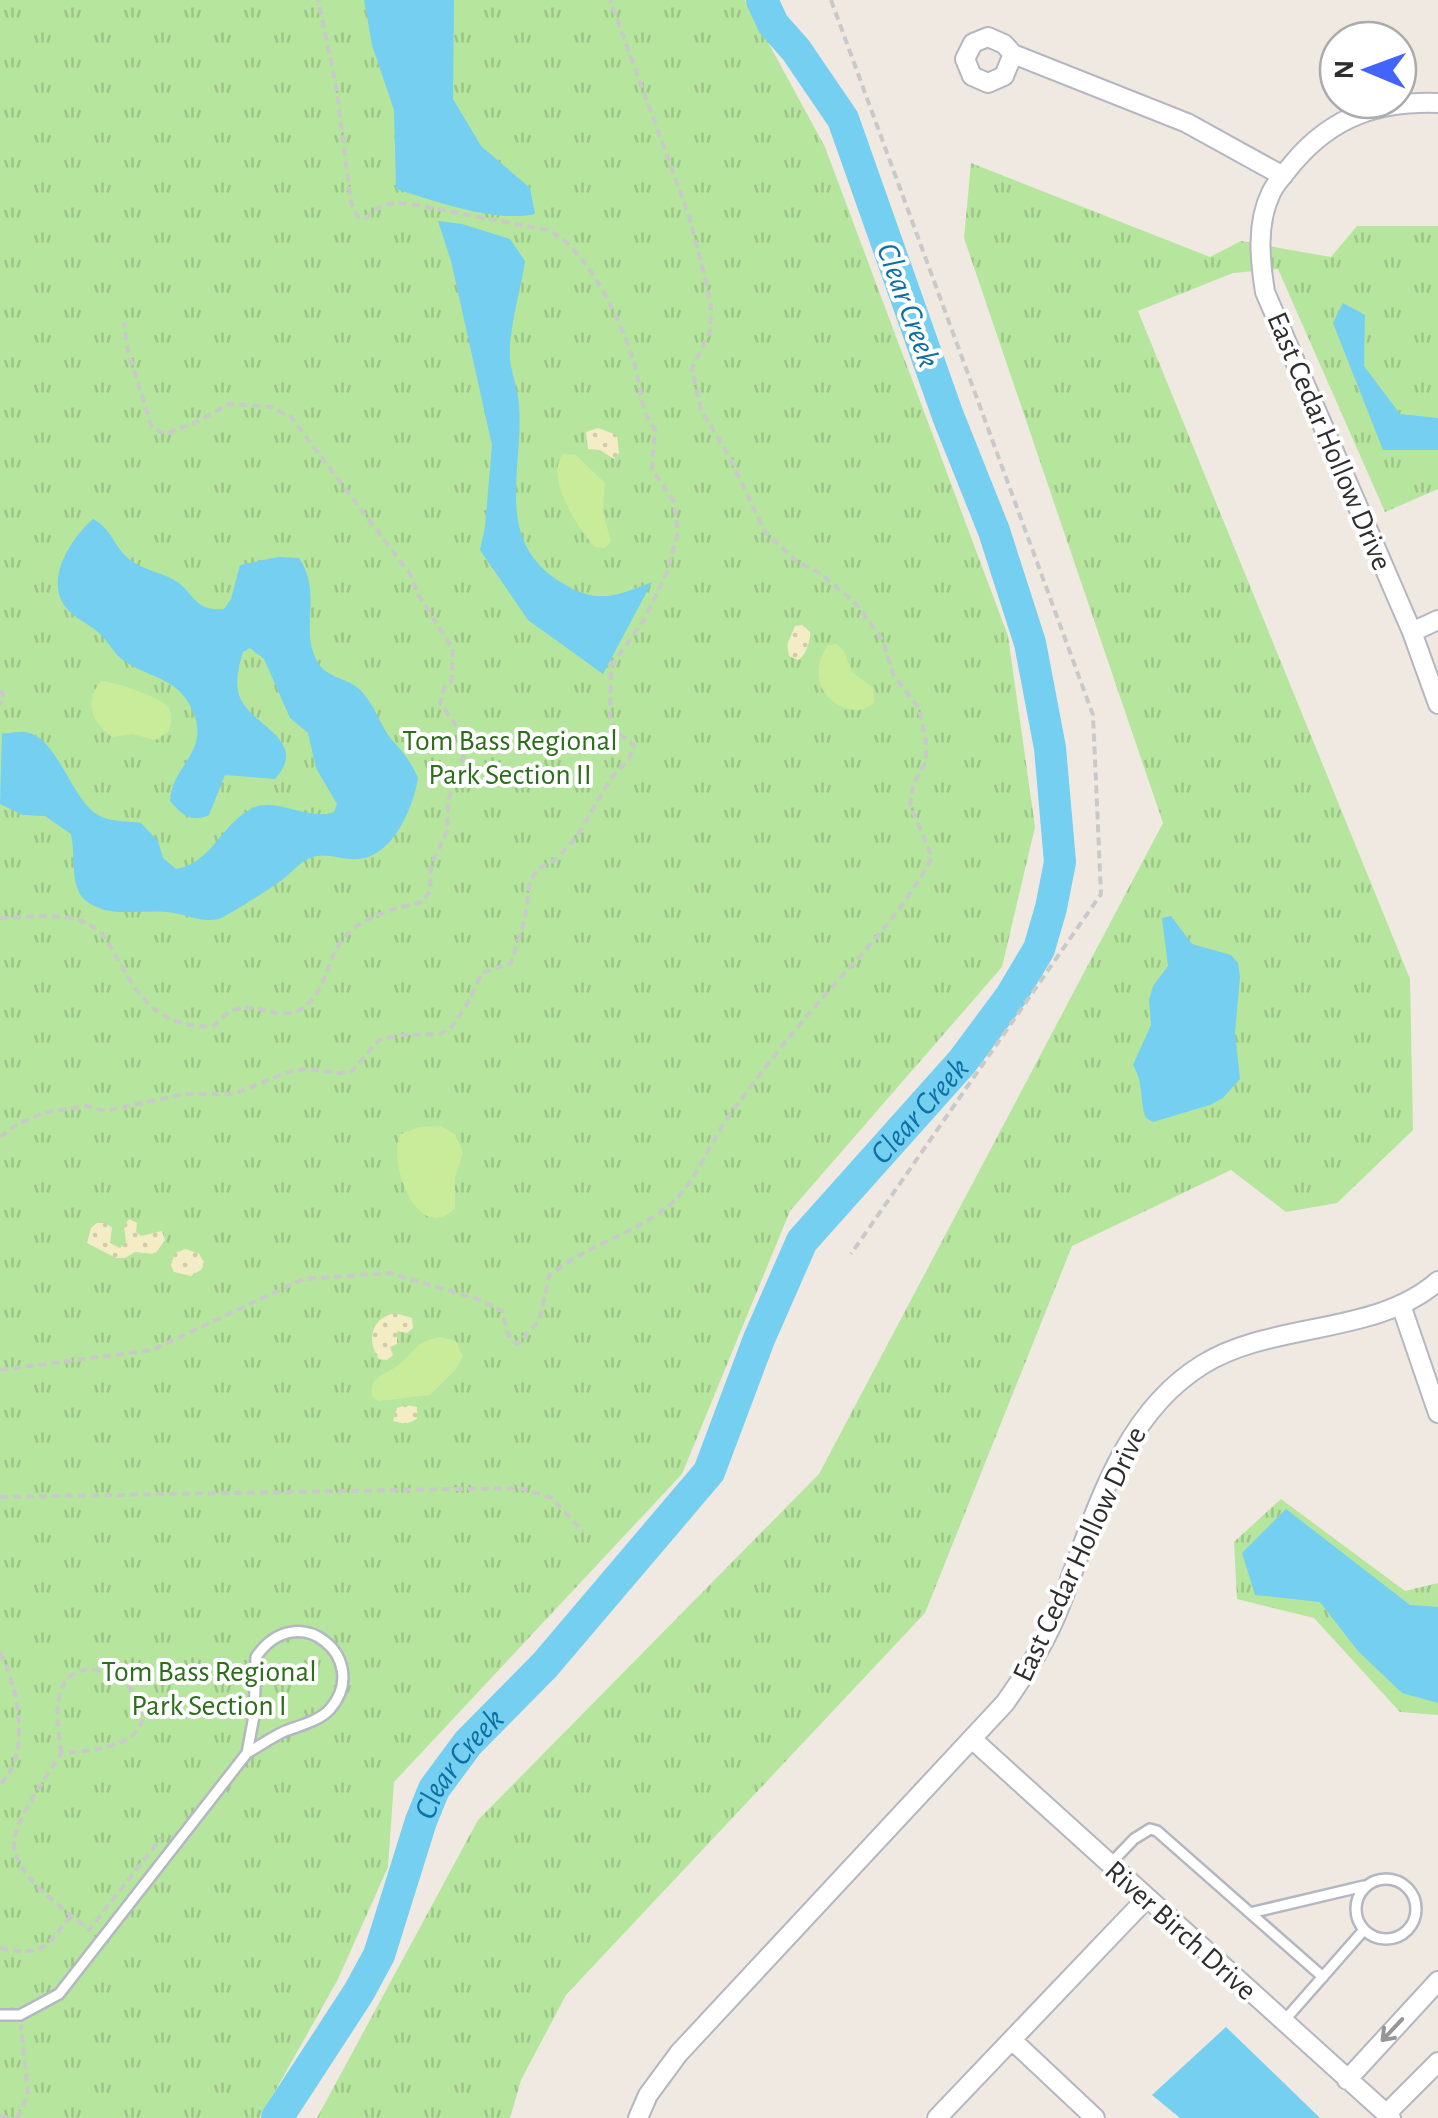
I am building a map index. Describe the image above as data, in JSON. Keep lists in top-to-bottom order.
{
  "streets": {
    "street": ["East Cedar Hollow Drive", "River Birch Drive"]
  },
  "crossings": [
    ["East Cedar Hollow Drive", "River Birch Drive"]
  ],
  "water": ["Clear Creek"],
  "parks": ["Tom Bass Regional Park Section II", "Tom Bass Regional Park Section I"],
  "north": "left"
}
